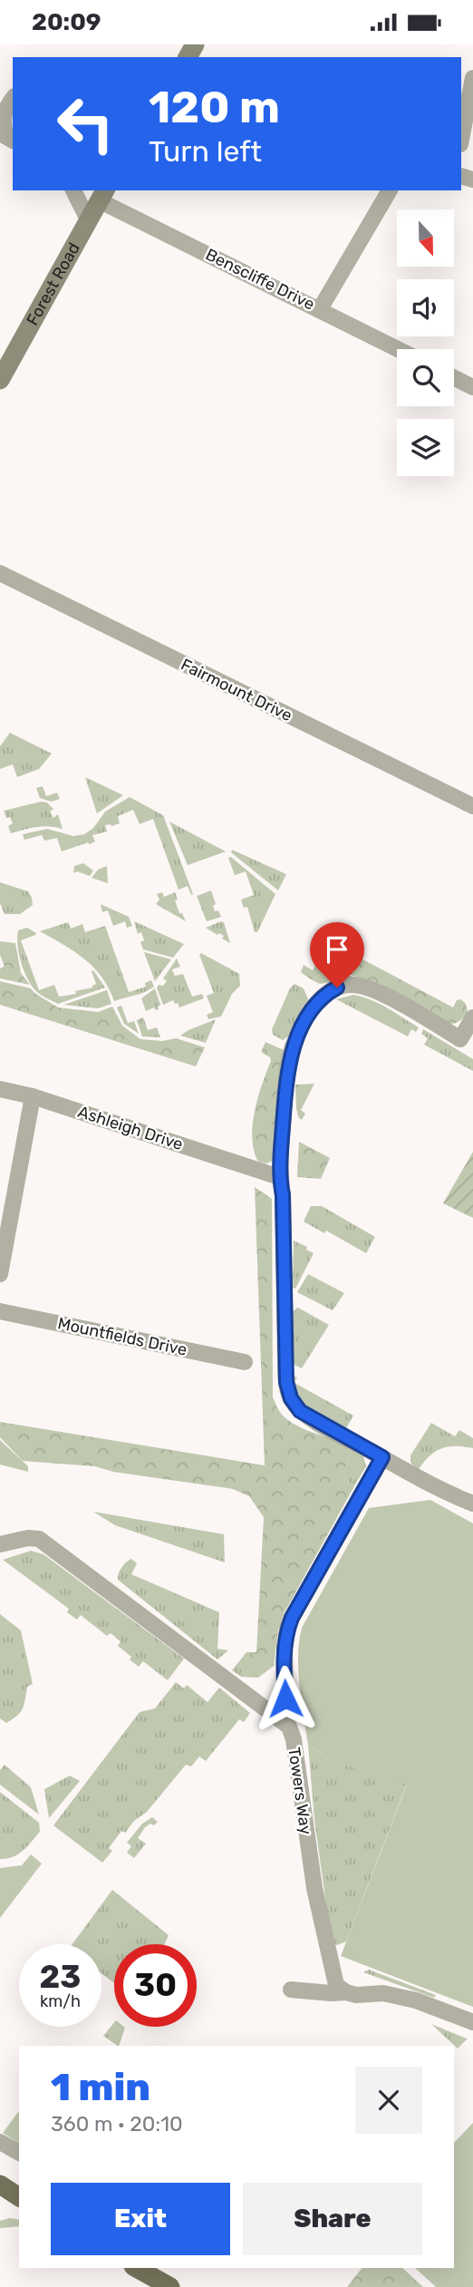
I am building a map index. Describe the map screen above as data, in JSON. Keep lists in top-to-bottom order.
{
  "streets": {
    "street": [
      "Benscliffe Drive",
      "Forest Road",
      "Fairmount Drive",
      "Ashleigh Drive",
      "Mountfields Drive",
      "Towers Way"
    ]
  },
  "crossings": [
    ["Benscliffe Drive", "Forest Road"]
  ],
  "north": "bottom",
  "page": {
    "status": "20:09",
    "turn": ["120 m", "Turn left"],
    "speed": "23 km/h",
    "limit": "30",
    "heading": ["1 min", "360 m · 20:10"],
    "buttons": ["Exit", "Share"]
  }
}
